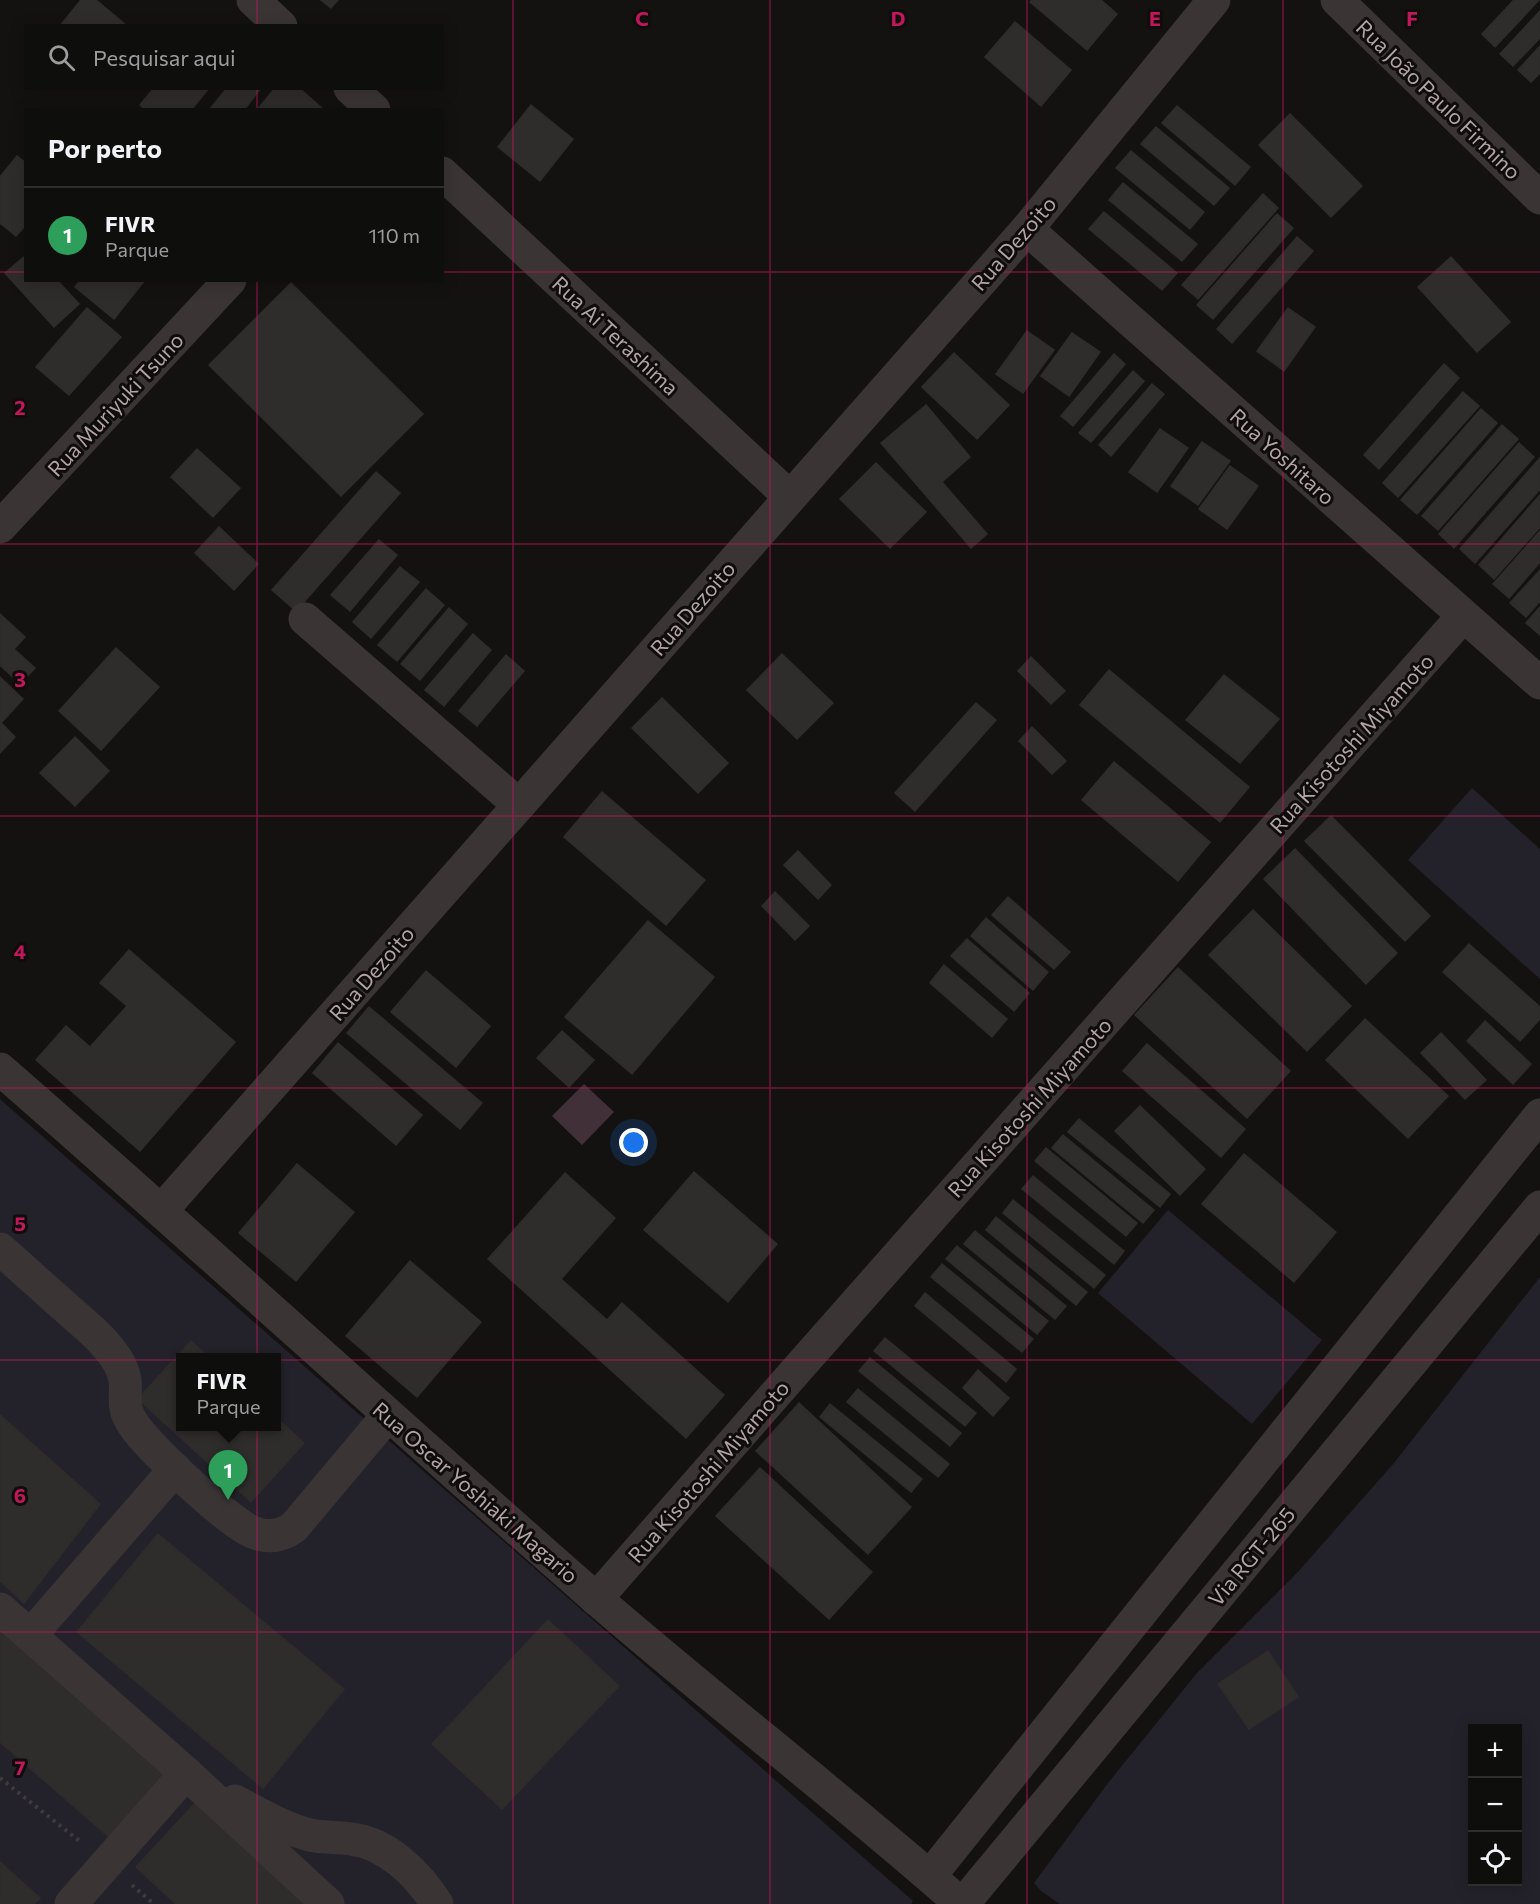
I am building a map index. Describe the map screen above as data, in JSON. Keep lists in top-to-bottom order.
{
  "streets": {
    "street": [
      "Rua João Paulo Firmino",
      "Rua Dezoito",
      "Rua Ai Terashima",
      "Rua Muriyuki Tsuno",
      "Rua Yoshitaro",
      "Rua Kisotoshi Miyamoto",
      "Rua Oscar Yoshiaki Magario",
      "Via RGT-265"
    ]
  },
  "crossings": [
    ["Rua Dezoito", "Rua Ai Terashima"],
    ["Rua Dezoito", "Rua Yoshitaro"],
    ["Rua Dezoito", "Rua Oscar Yoshiaki Magario"],
    ["Rua Yoshitaro", "Rua Kisotoshi Miyamoto"],
    ["Rua Kisotoshi Miyamoto", "Rua Oscar Yoshiaki Magario"],
    ["Rua Oscar Yoshiaki Magario", "Via RGT-265"]
  ],
  "page": {
    "search": "Pesquisar aqui",
    "heading": "Por perto",
    "list": [
      {
        "mark": "1",
        "name": "FIVR",
        "note": "Parque",
        "value": "110 m"
      }
    ],
    "popup": ["FIVR", "Parque"],
    "pins": "1",
    "map_buttons": ["+", "−"]
  },
  "grid": {
    "columns": [
      "C",
      "D",
      "E",
      "F"
    ],
    "rows": [
      "2",
      "3",
      "4",
      "5",
      "6",
      "7"
    ]
  }
}
